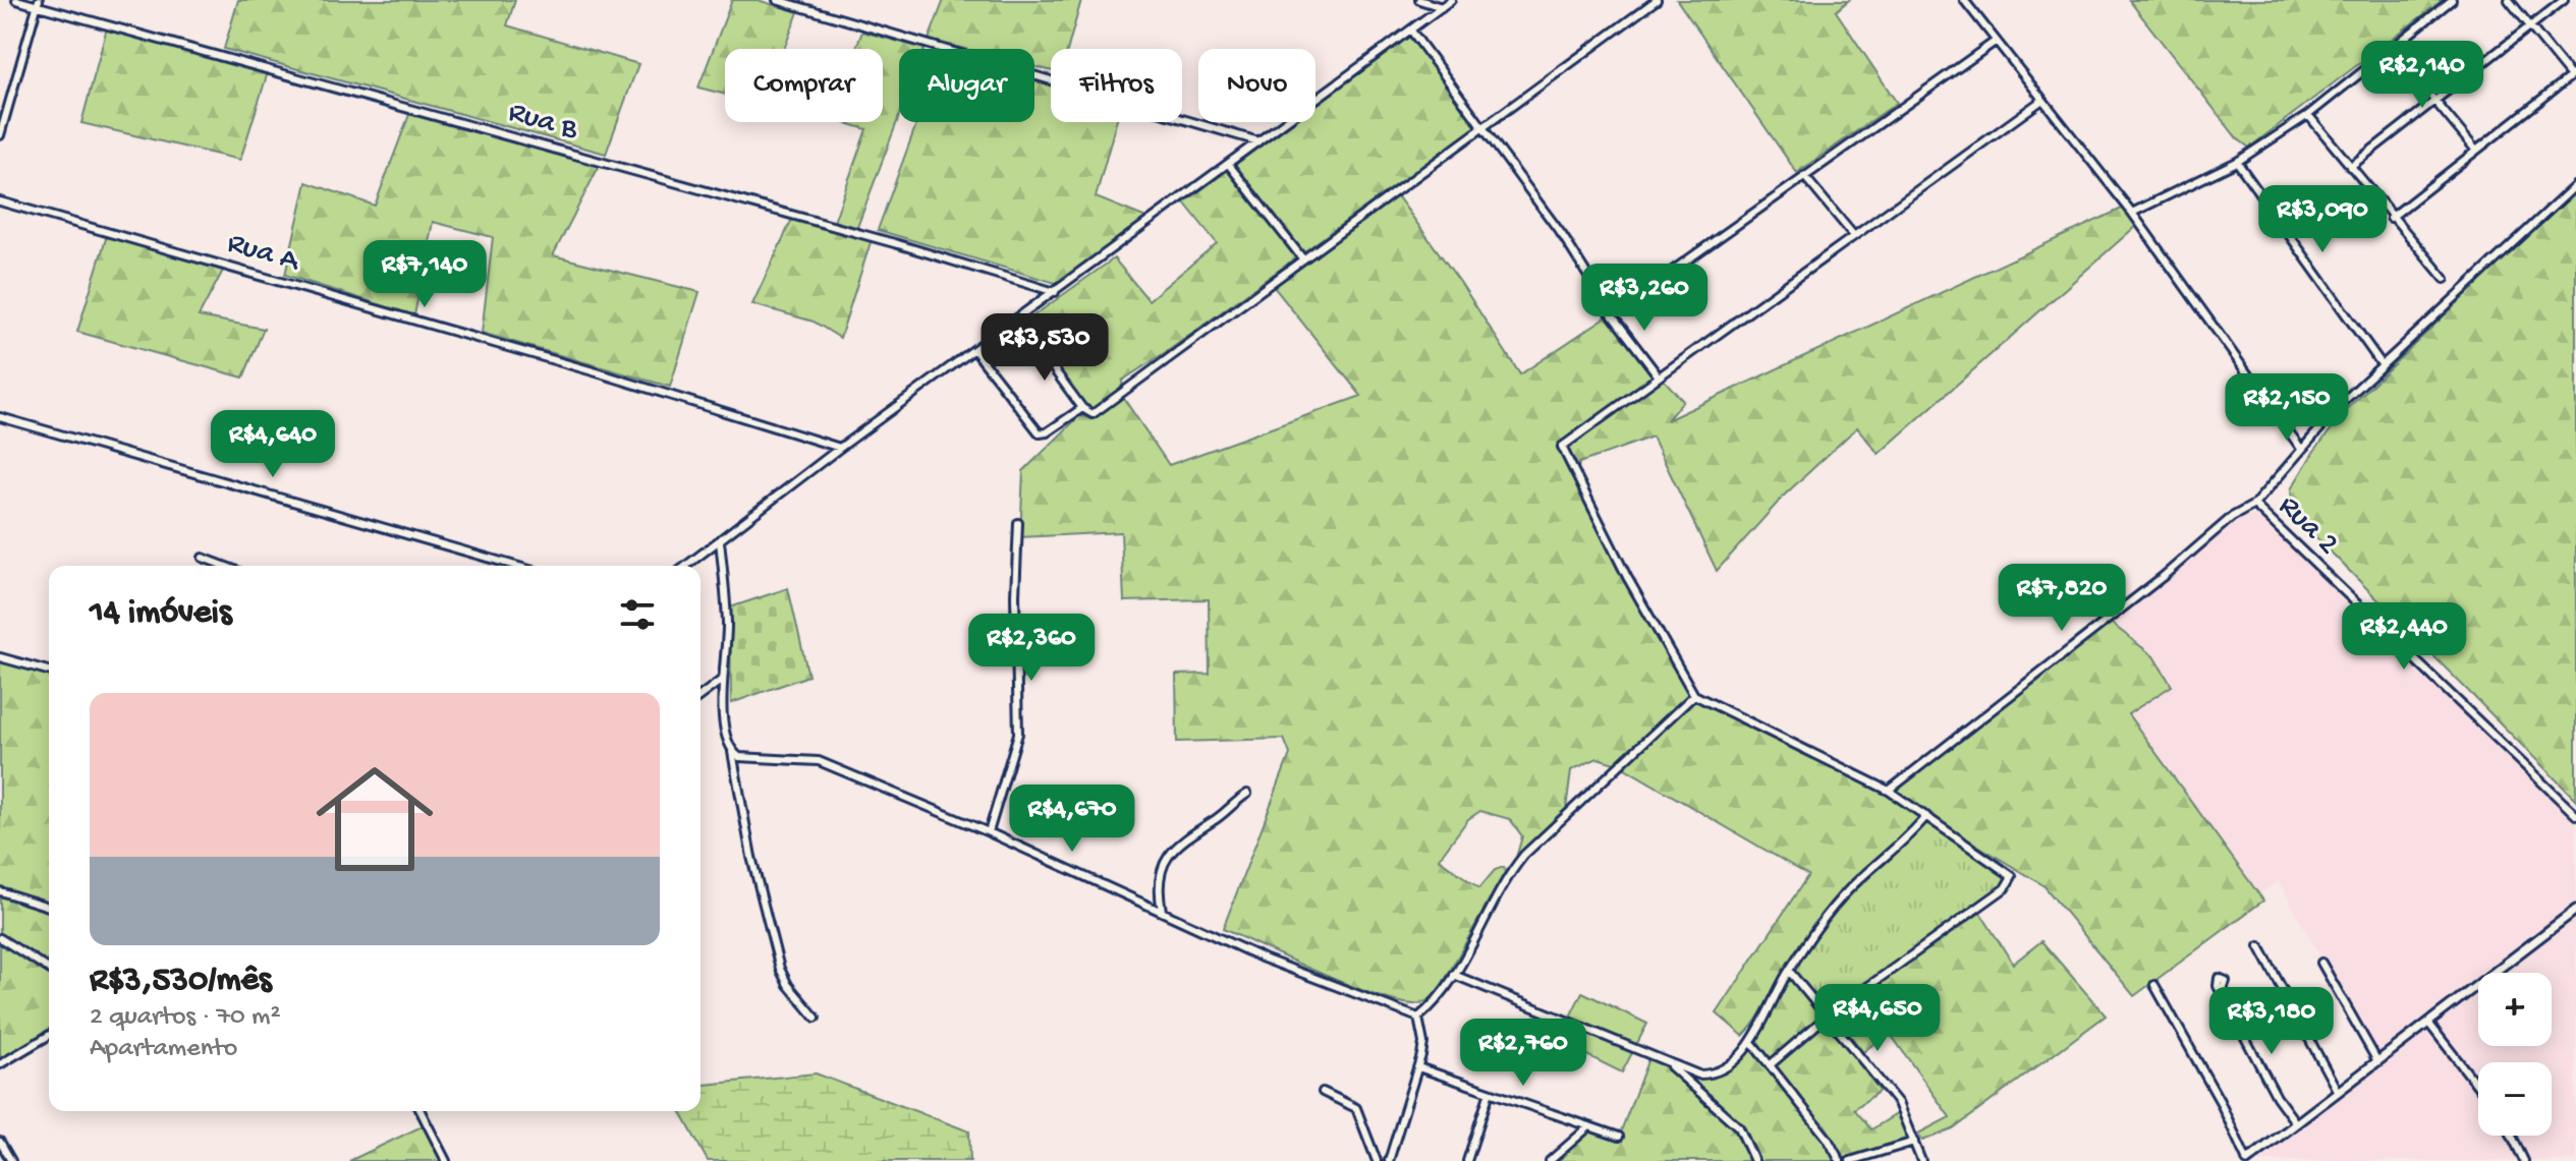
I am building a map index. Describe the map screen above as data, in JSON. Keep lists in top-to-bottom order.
{
  "streets": {
    "street": ["Rua B", "Rua A", "Rua 2"]
  },
  "page": {
    "price": [
      "R$2,140",
      "R$3,090",
      "R$7,140",
      "R$3,260",
      "R$3,530",
      "R$2,150",
      "R$4,640",
      "R$7,820",
      "R$2,440",
      "R$2,360",
      "R$4,670",
      "R$4,650",
      "R$3,180",
      "R$2,760"
    ],
    "chip": [
      "Comprar",
      "Alugar",
      "Filtros",
      "Novo"
    ],
    "heading": "14 imóveis",
    "list": [
      {
        "name": "R$3,530/mês",
        "note": "2 quartos · 70 m² · Apartamento"
      }
    ],
    "map_buttons": ["+", "−"]
  }
}
